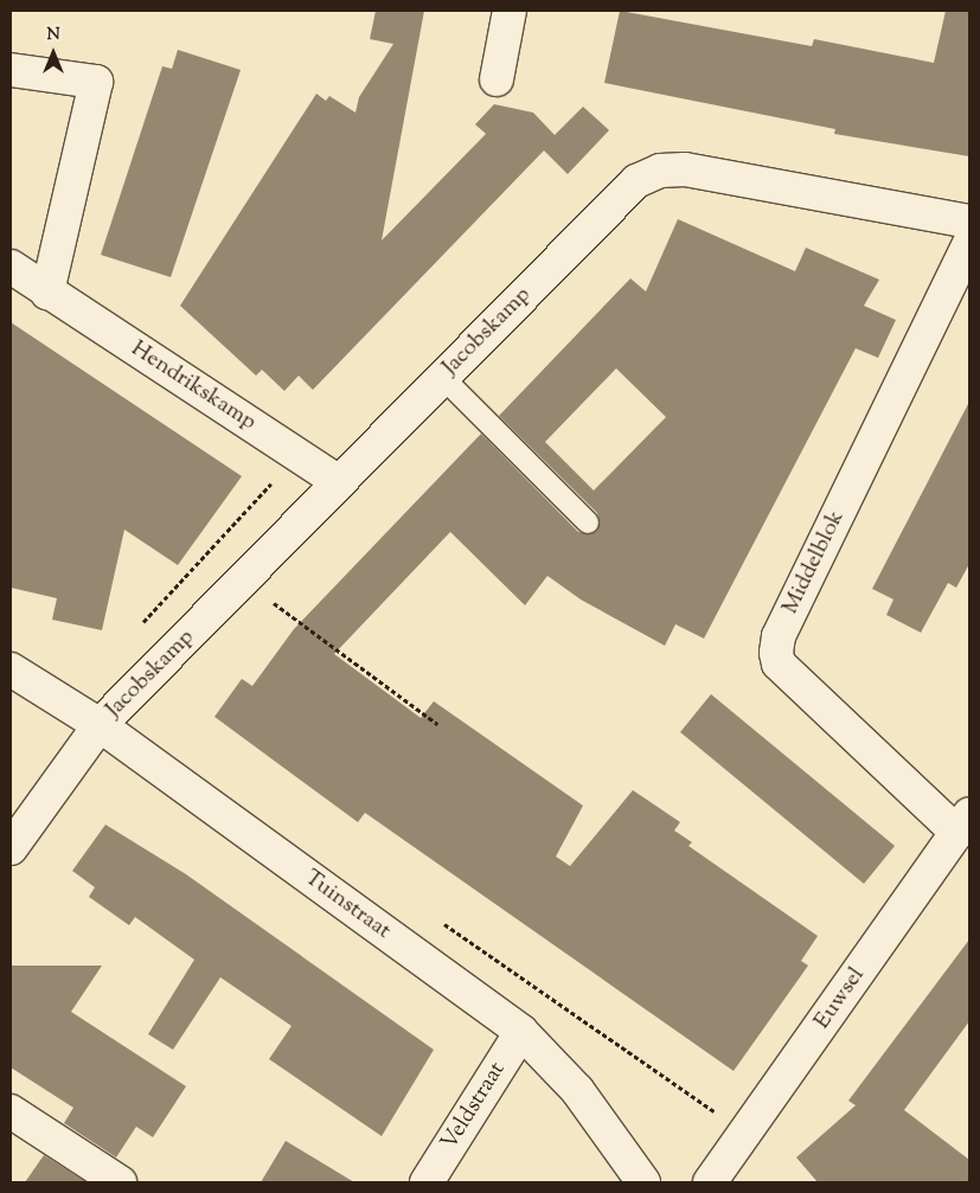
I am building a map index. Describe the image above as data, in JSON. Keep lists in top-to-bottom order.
{
  "streets": {
    "street": [
      "Jacobskamp",
      "Hendrikskamp",
      "Middelblok",
      "Tuinstraat",
      "Euwsel",
      "Veldstraat"
    ]
  },
  "crossings": [
    ["Jacobskamp", "Hendrikskamp"],
    ["Jacobskamp", "Tuinstraat"],
    ["Middelblok", "Euwsel"],
    ["Tuinstraat", "Veldstraat"]
  ],
  "north": "top"
}
